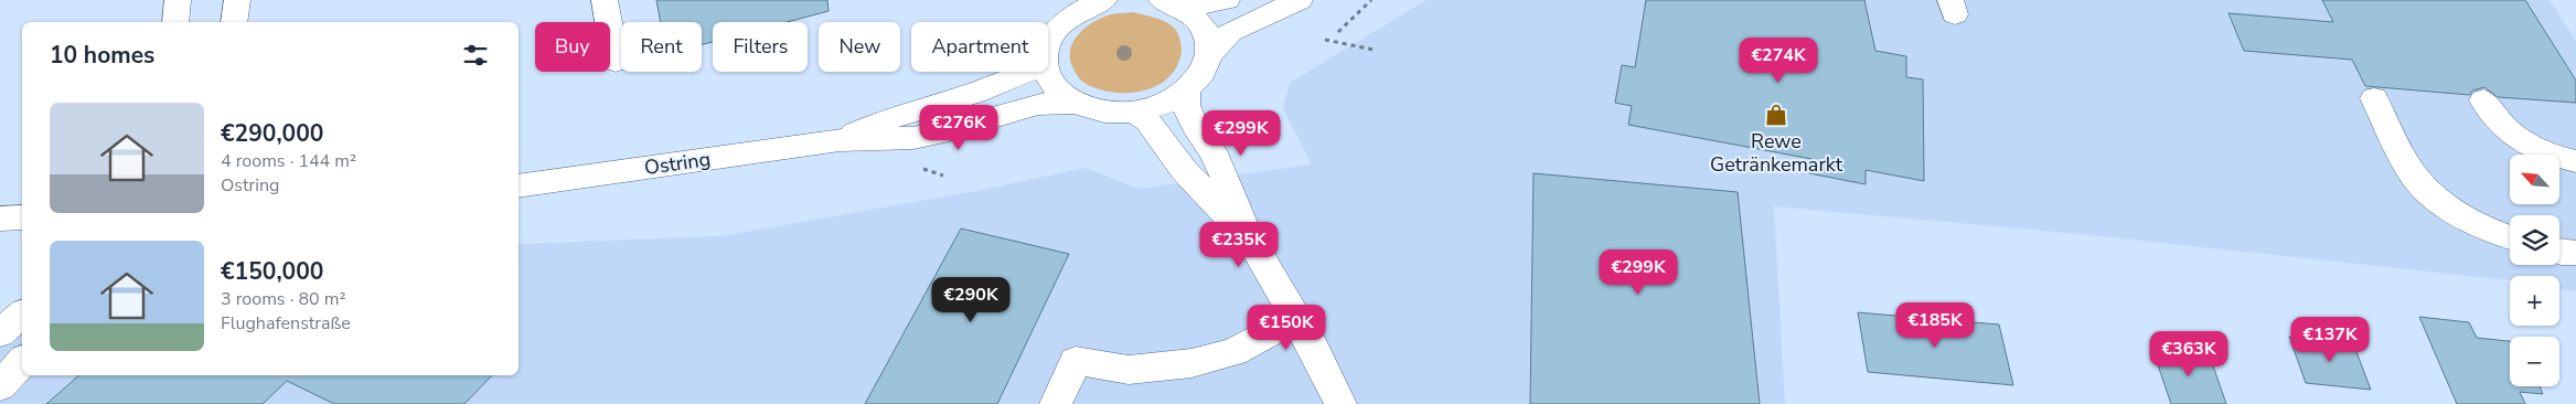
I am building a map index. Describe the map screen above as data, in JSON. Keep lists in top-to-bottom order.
{
  "streets": {
    "street": ["Ostring"]
  },
  "places": {
    "shop": ["Rewe Getränkemarkt"]
  },
  "north": "top left",
  "page": {
    "chip": [
      "Buy",
      "Rent",
      "Filters",
      "New",
      "Apartment"
    ],
    "heading": "10 homes",
    "price": [
      "€274K",
      "€276K",
      "€299K",
      "€235K",
      "€299K",
      "€290K",
      "€185K",
      "€150K",
      "€137K",
      "€363K"
    ],
    "list": [
      {
        "name": "€290,000",
        "note": "4 rooms · 144 m² · Ostring"
      },
      {
        "name": "€150,000",
        "note": "3 rooms · 80 m² · Flughafenstraße"
      }
    ],
    "map_buttons": ["+", "−"]
  }
}
